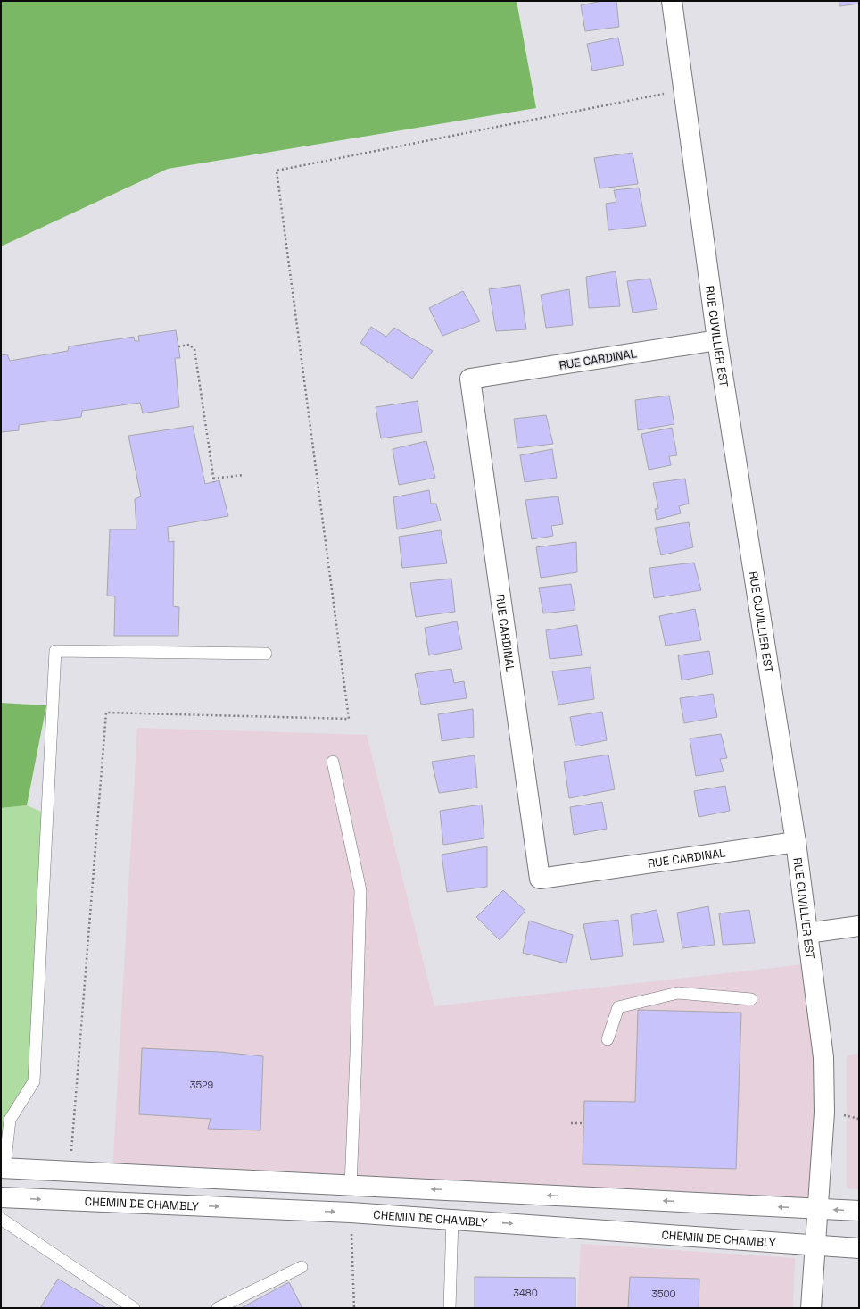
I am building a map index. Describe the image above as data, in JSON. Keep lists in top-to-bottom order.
{
  "streets": {
    "street": ["RUE CUVILLIER EST", "RUE CARDINAL", "CHEMIN DE CHAMBLY"]
  },
  "crossings": [
    ["RUE CUVILLIER EST", "RUE CARDINAL"],
    ["RUE CUVILLIER EST", "CHEMIN DE CHAMBLY"]
  ],
  "house_numbers": ["3529", "3480", "3500"]
}
